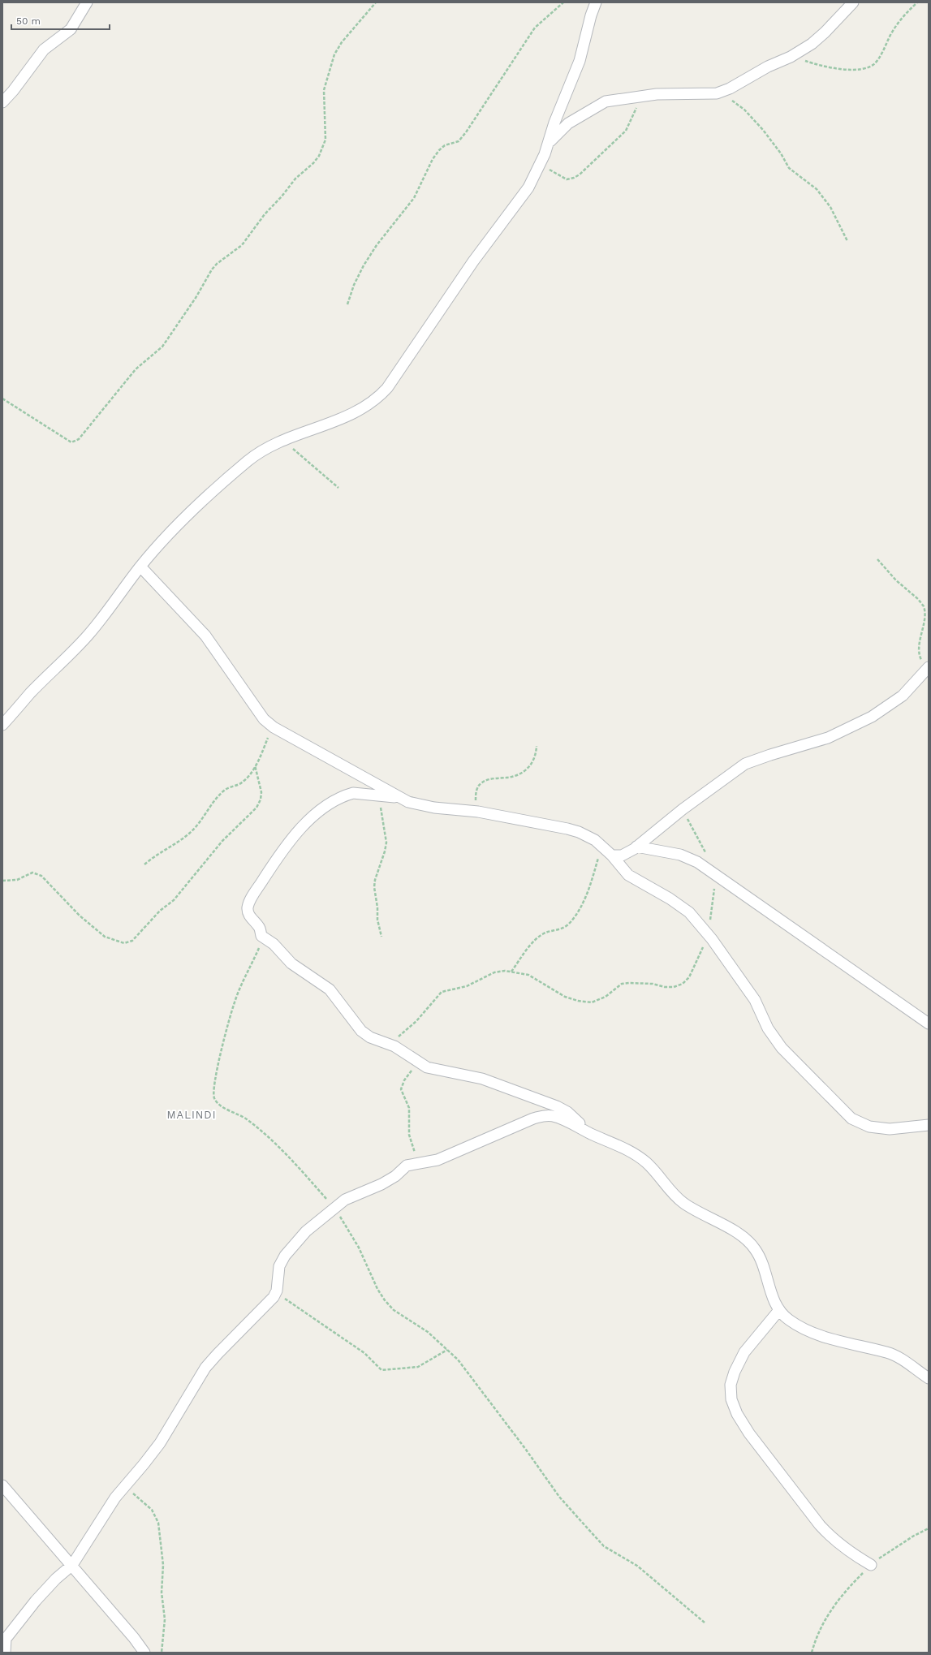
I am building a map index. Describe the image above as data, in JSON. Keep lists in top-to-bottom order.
{
  "districts": ["MALINDI"],
  "scale_bar": "50 m"
}
